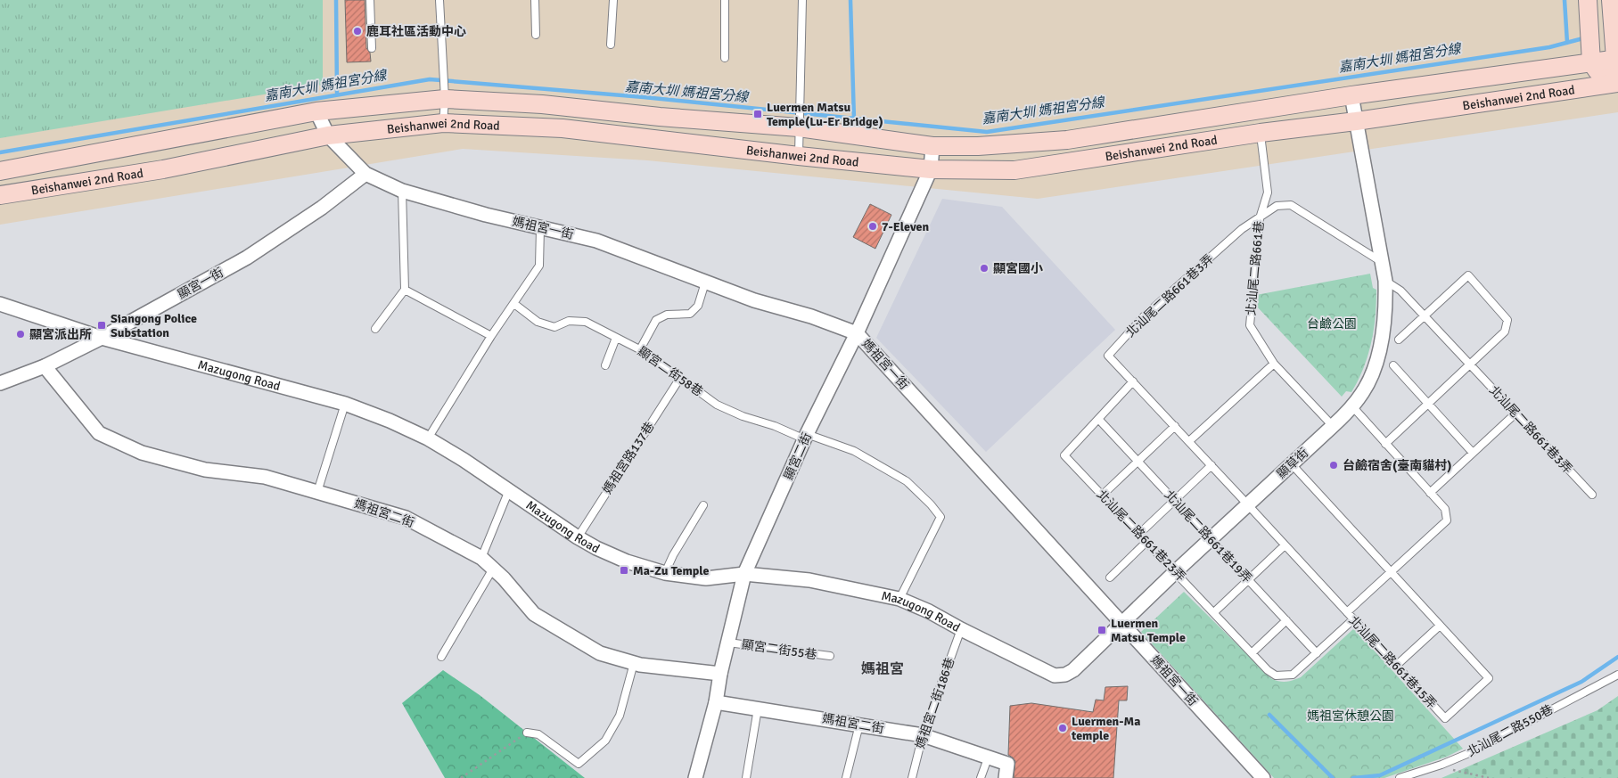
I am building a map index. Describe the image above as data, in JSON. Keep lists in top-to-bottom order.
{
  "streets": {
    "street": [
      "Beishanwei 2nd Road",
      "媽祖宮一街",
      "顯宮一街",
      "Mazugong Road",
      "顯宮二街",
      "顯草街",
      "媽祖宮二街"
    ],
    "lane": [
      "北汕尾二路661巷",
      "北汕尾二路661巷3弄",
      "顯宮二街58巷",
      "媽祖宮路137巷",
      "北汕尾二路661巷23弄",
      "北汕尾二路661巷19弄",
      "顯宮二街55巷",
      "北汕尾二路661巷15弄",
      "媽祖宮二街186巷",
      "北汕尾二路550巷"
    ]
  },
  "crossings": [
    ["Beishanwei 2nd Road", "媽祖宮一街"],
    ["Beishanwei 2nd Road", "北汕尾二路661巷"],
    ["Beishanwei 2nd Road", "顯宮二街"],
    ["媽祖宮一街", "顯宮一街"],
    ["媽祖宮一街", "Mazugong Road"],
    ["媽祖宮一街", "顯宮二街"],
    ["媽祖宮一街", "顯草街"],
    ["北汕尾二路661巷", "北汕尾二路661巷3弄"],
    ["北汕尾二路661巷", "顯草街"],
    ["顯宮一街", "Mazugong Road"],
    ["顯宮一街", "媽祖宮二街"],
    ["北汕尾二路661巷3弄", "顯草街"],
    ["北汕尾二路661巷3弄", "北汕尾二路661巷23弄"],
    ["北汕尾二路661巷3弄", "北汕尾二路661巷15弄"],
    ["顯宮二街58巷", "Mazugong Road"],
    ["顯宮二街58巷", "顯宮二街"],
    ["顯宮二街58巷", "媽祖宮路137巷"],
    ["Mazugong Road", "顯宮二街"],
    ["Mazugong Road", "媽祖宮路137巷"],
    ["Mazugong Road", "顯草街"],
    ["Mazugong Road", "媽祖宮二街186巷"],
    ["顯宮二街", "媽祖宮二街"],
    ["顯宮二街", "顯宮二街55巷"],
    ["顯草街", "北汕尾二路661巷23弄"],
    ["顯草街", "北汕尾二路661巷19弄"],
    ["顯草街", "北汕尾二路661巷15弄"],
    ["媽祖宮二街", "媽祖宮二街186巷"],
    ["北汕尾二路661巷23弄", "北汕尾二路661巷19弄"]
  ],
  "districts": ["媽祖宮"],
  "water": ["嘉南大圳 媽祖宮分線"],
  "parks": ["台鹼公園", "媽祖宮休憩公園"],
  "places": {
    "other": [
      "鹿耳社區活動中心",
      "7-Eleven",
      "顯宮國小",
      "顯宮派出所",
      "台鹼宿舍(臺南貓村)",
      "Luermen-Ma temple"
    ],
    "transit": [
      "Luermen Matsu Temple(Lu-Er Bridge)",
      "Siangong Police Substation",
      "Ma-Zu Temple",
      "Luermen Matsu Temple"
    ]
  }
}
